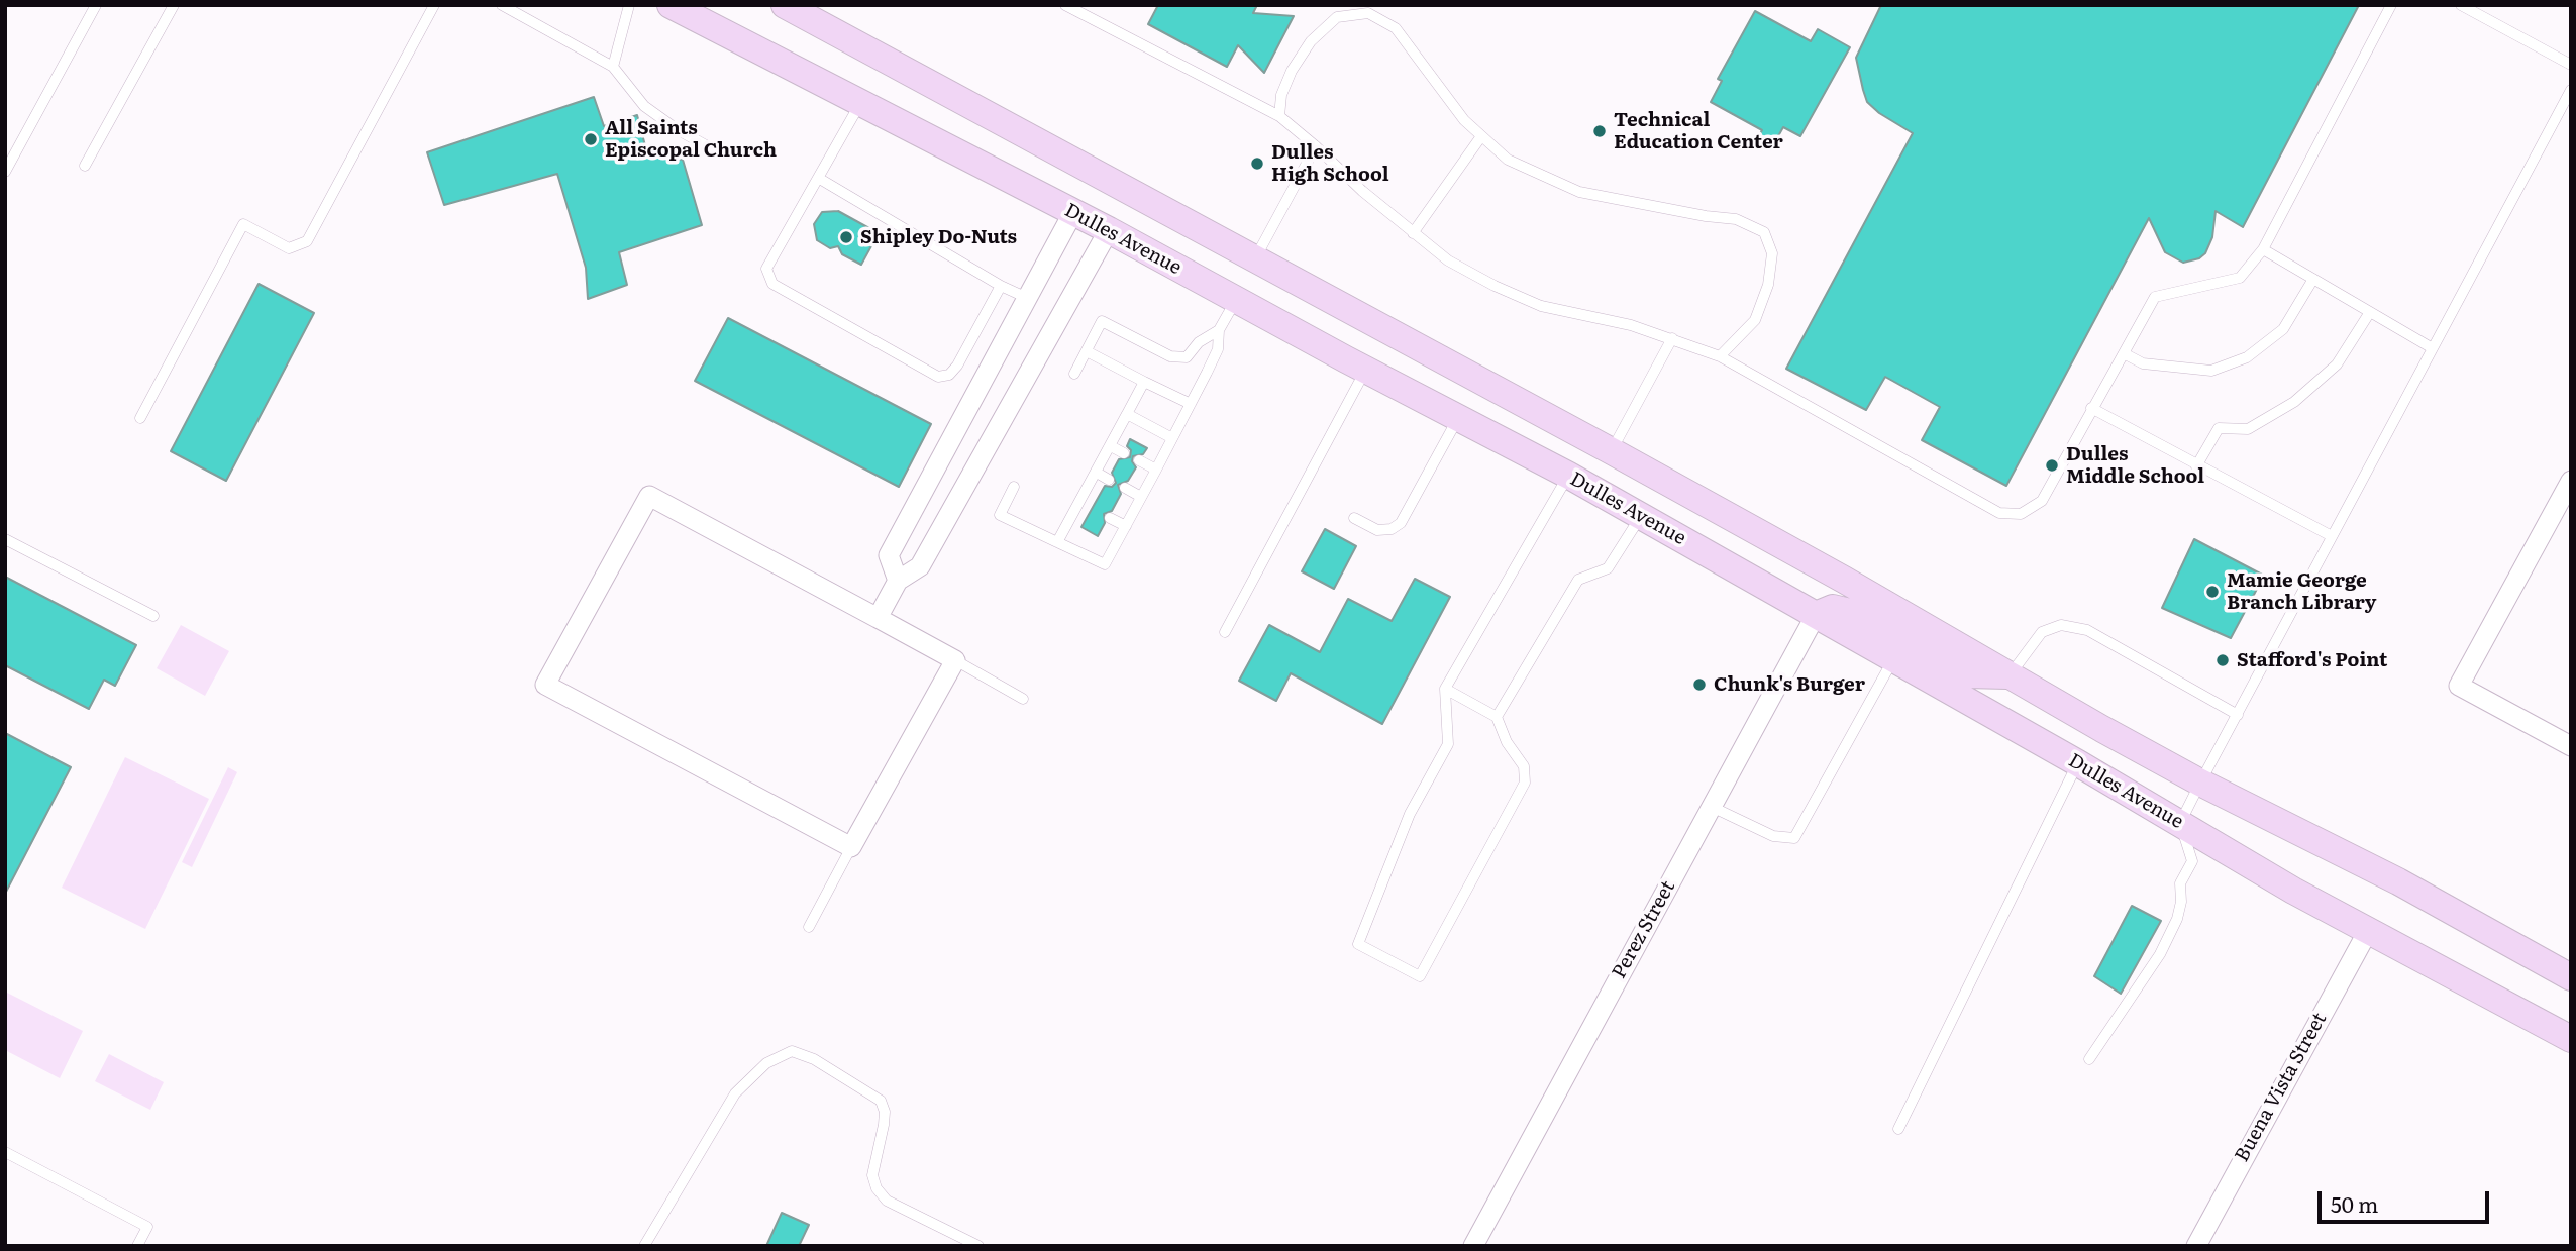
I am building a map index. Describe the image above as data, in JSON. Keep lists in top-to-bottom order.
{
  "streets": {
    "main road": ["Dulles Avenue"],
    "street": ["Perez Street", "Buena Vista Street"]
  },
  "crossings": [
    ["Dulles Avenue", "Perez Street"],
    ["Dulles Avenue", "Buena Vista Street"]
  ],
  "places": [
    "Technical Education Center",
    "All Saints Episcopal Church",
    "Dulles High School",
    "Shipley Do-Nuts",
    "Dulles Middle School",
    "Mamie George Branch Library",
    "Stafford's Point",
    "Chunk's Burger"
  ],
  "scale_bar": "50 m"
}
